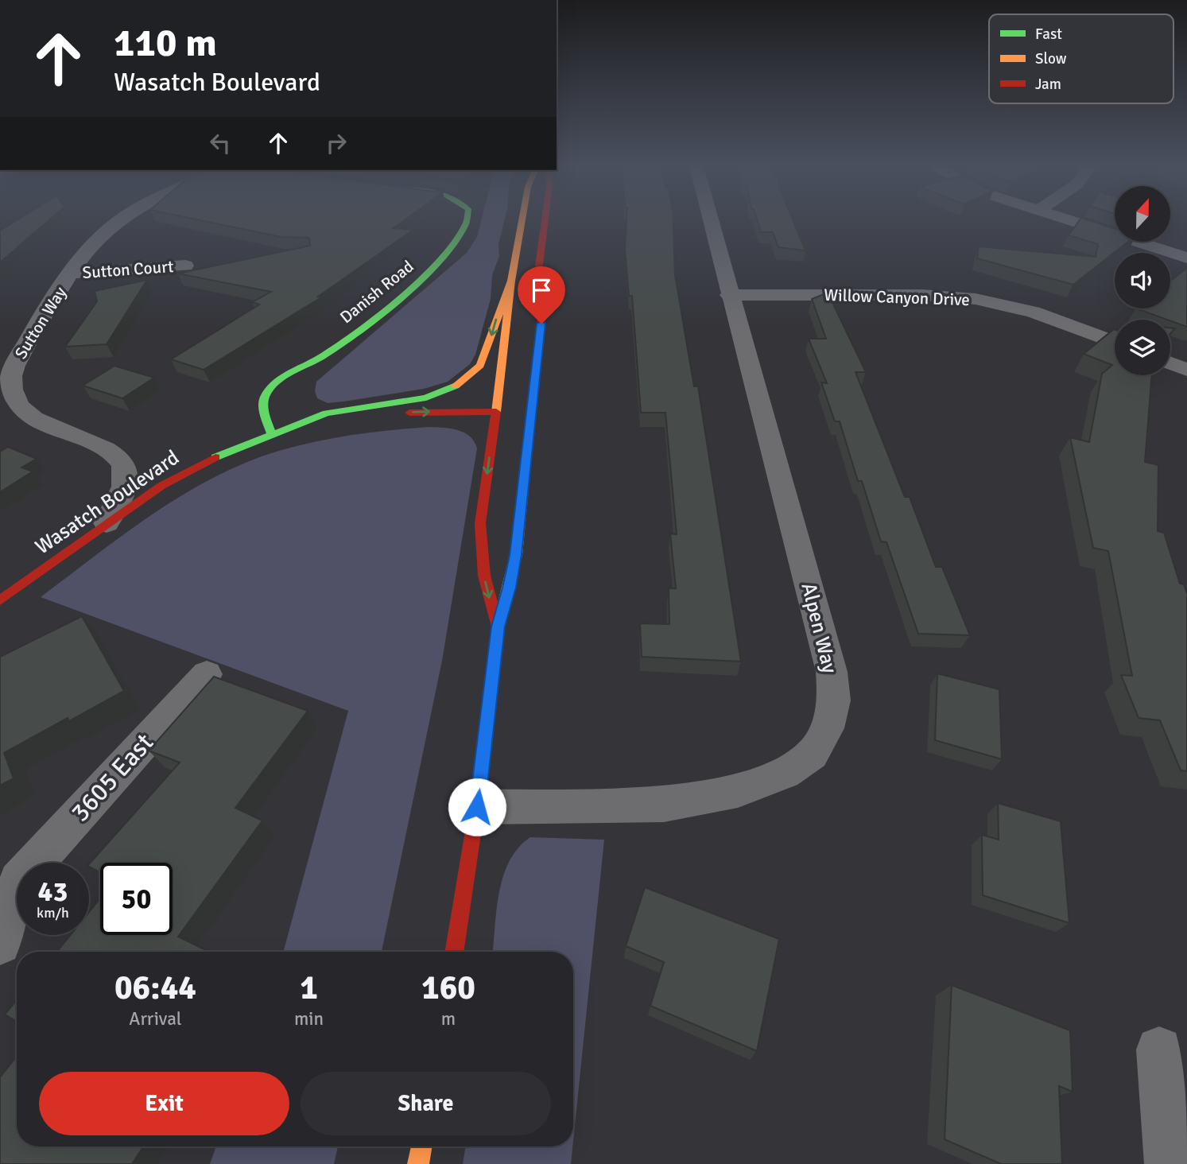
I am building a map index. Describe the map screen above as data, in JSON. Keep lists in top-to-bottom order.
{
  "streets": {
    "main road": ["Danish Road", "Wasatch Boulevard"],
    "street": [
      "Sutton Court",
      "Willow Canyon Drive",
      "Sutton Way",
      "Alpen Way",
      "3605 East"
    ]
  },
  "crossings": [
    ["Sutton Court", "Sutton Way"],
    ["Danish Road", "Wasatch Boulevard"],
    ["Willow Canyon Drive", "Alpen Way"],
    ["Sutton Way", "Wasatch Boulevard"]
  ],
  "legend": ["Fast", "Slow", "Jam"],
  "north": "top",
  "page": {
    "turn": ["110 m", "Wasatch Boulevard"],
    "speed": "43 km/h",
    "limit": "50",
    "eta": [
      "06:44",
      "Arrival",
      "1",
      "min",
      "160",
      "m"
    ],
    "buttons": ["Exit", "Share"]
  }
}
